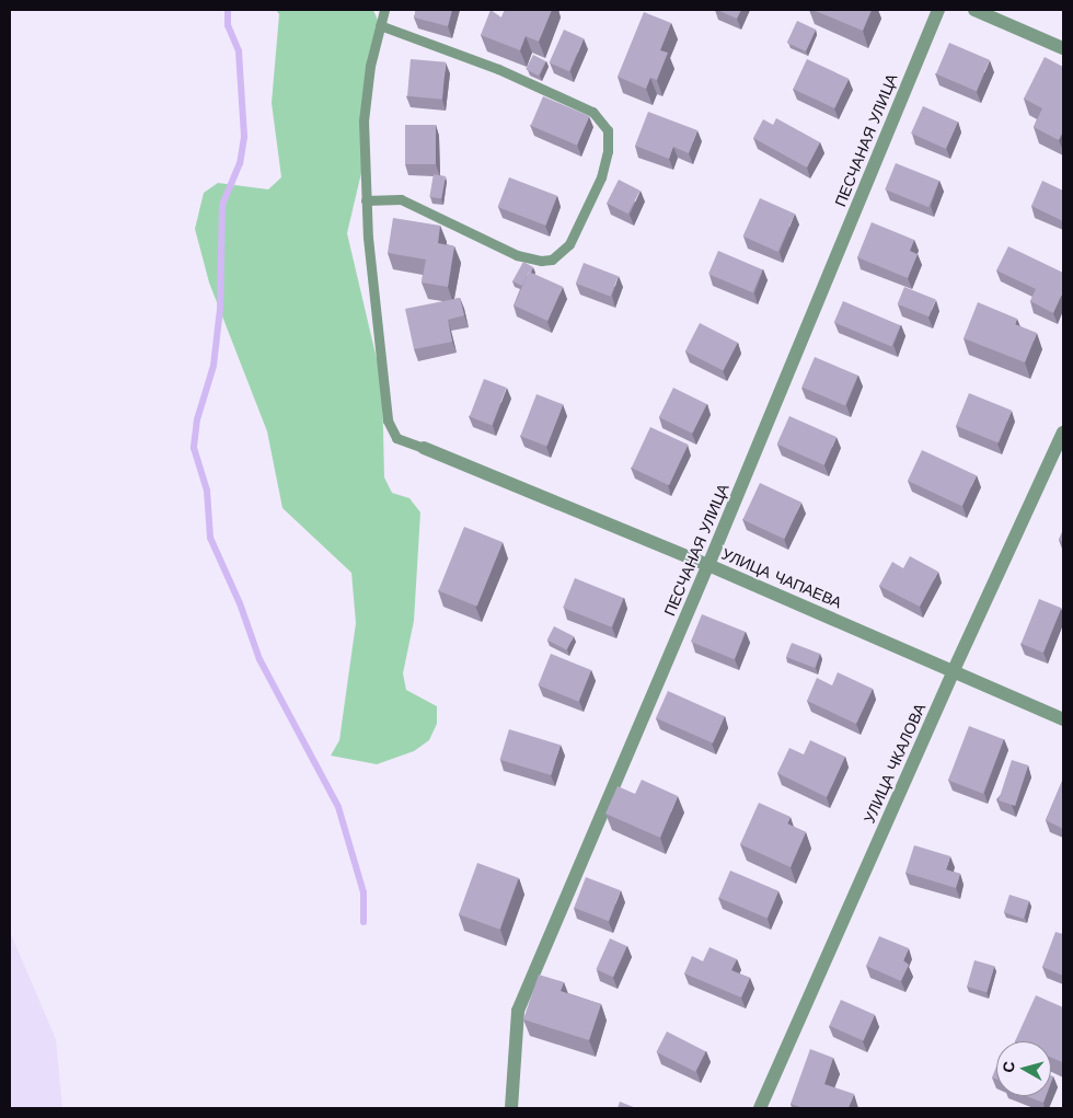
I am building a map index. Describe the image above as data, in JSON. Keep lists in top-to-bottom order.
{
  "streets": {
    "street": ["ПЕСЧАНАЯ УЛИЦА", "УЛИЦА ЧАПАЕВА", "УЛИЦА ЧКАЛОВА"]
  },
  "crossings": [
    ["ПЕСЧАНАЯ УЛИЦА", "УЛИЦА ЧАПАЕВА"],
    ["УЛИЦА ЧАПАЕВА", "УЛИЦА ЧКАЛОВА"]
  ],
  "north": "left"
}
